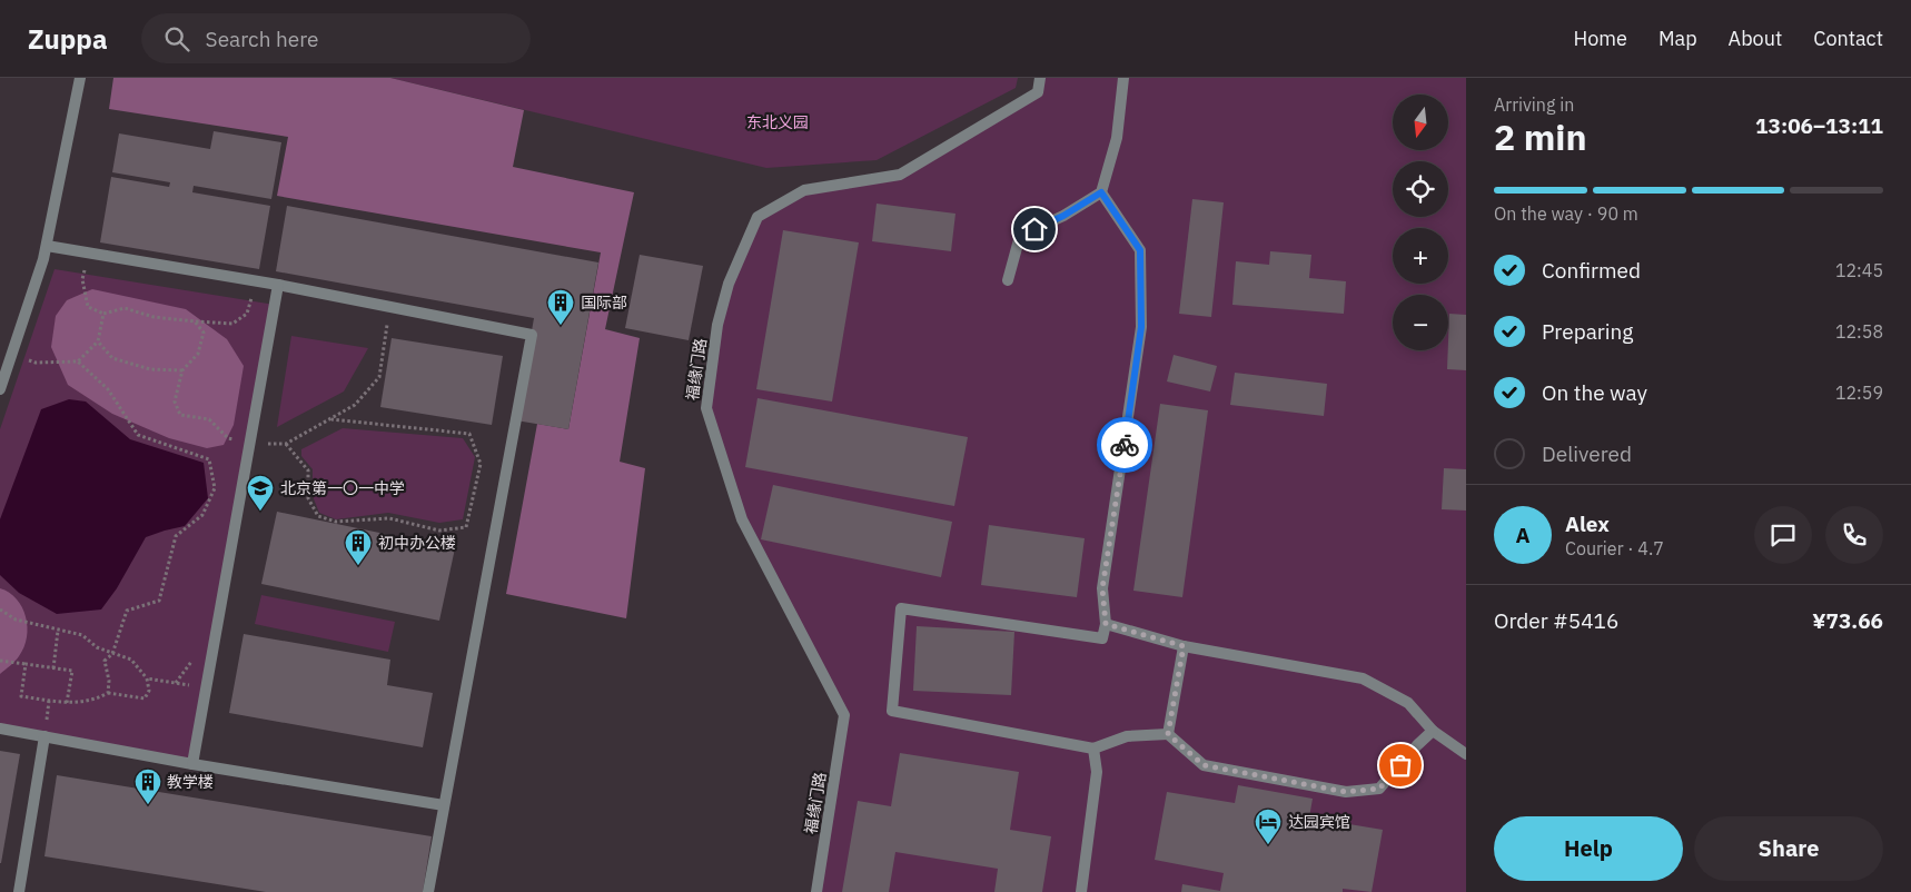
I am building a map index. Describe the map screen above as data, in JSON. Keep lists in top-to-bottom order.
{
  "streets": {
    "street": ["福缘门路"]
  },
  "parks": ["东北义园"],
  "places": {
    "building": ["国际部", "初中办公楼", "教学楼"],
    "school or university": ["北京第一〇一中学"],
    "hotel": ["达园宾馆"]
  },
  "north": "bottom",
  "page": {
    "header": "Zuppa",
    "search": "Search here",
    "nav": [
      "Home",
      "Map",
      "About",
      "Contact"
    ],
    "heading": ["2 min", "Arriving in", "13:06–13:11"],
    "panel": [
      "Alex",
      "Courier · 4.7",
      "Order #5416",
      "¥73.66"
    ],
    "map_buttons": ["+", "−"],
    "bar": "On the way · 90 m",
    "list": [
      ["Confirmed", "12:45"],
      ["Preparing", "12:58"],
      ["On the way", "12:59"],
      "Delivered"
    ],
    "round": "A",
    "buttons": ["Help", "Share"]
  }
}
